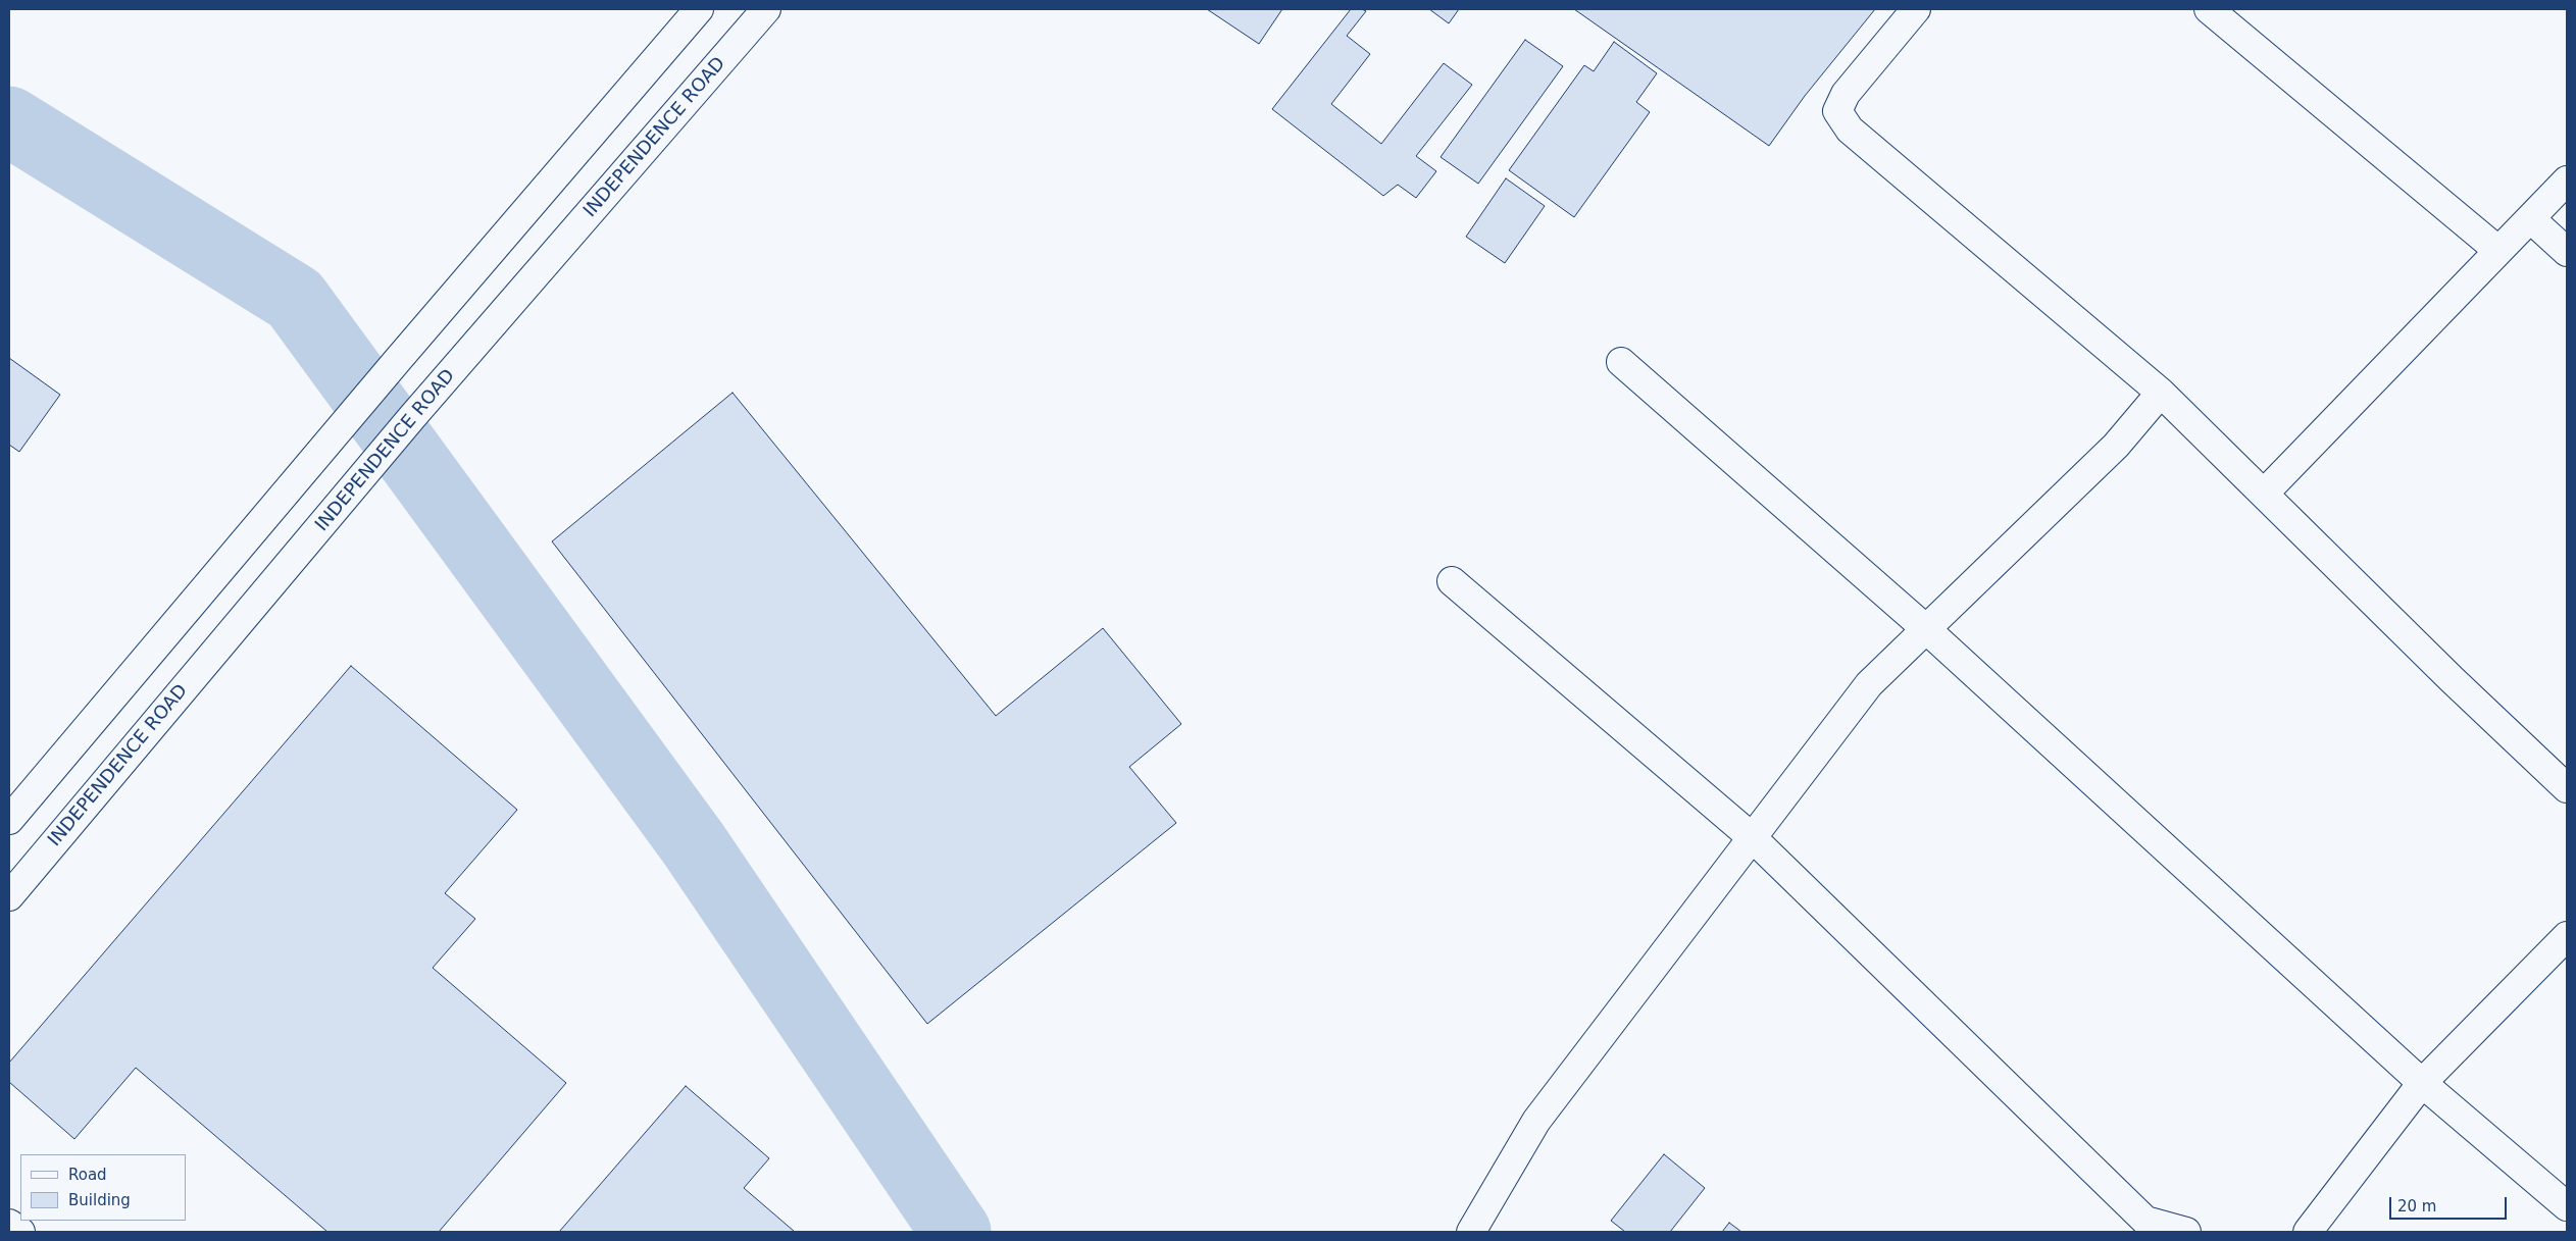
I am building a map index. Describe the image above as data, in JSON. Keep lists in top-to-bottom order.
{
  "streets": {
    "street": ["INDEPENDENCE ROAD"]
  },
  "legend": ["Road", "Building"],
  "scale_bar": "20 m"
}
